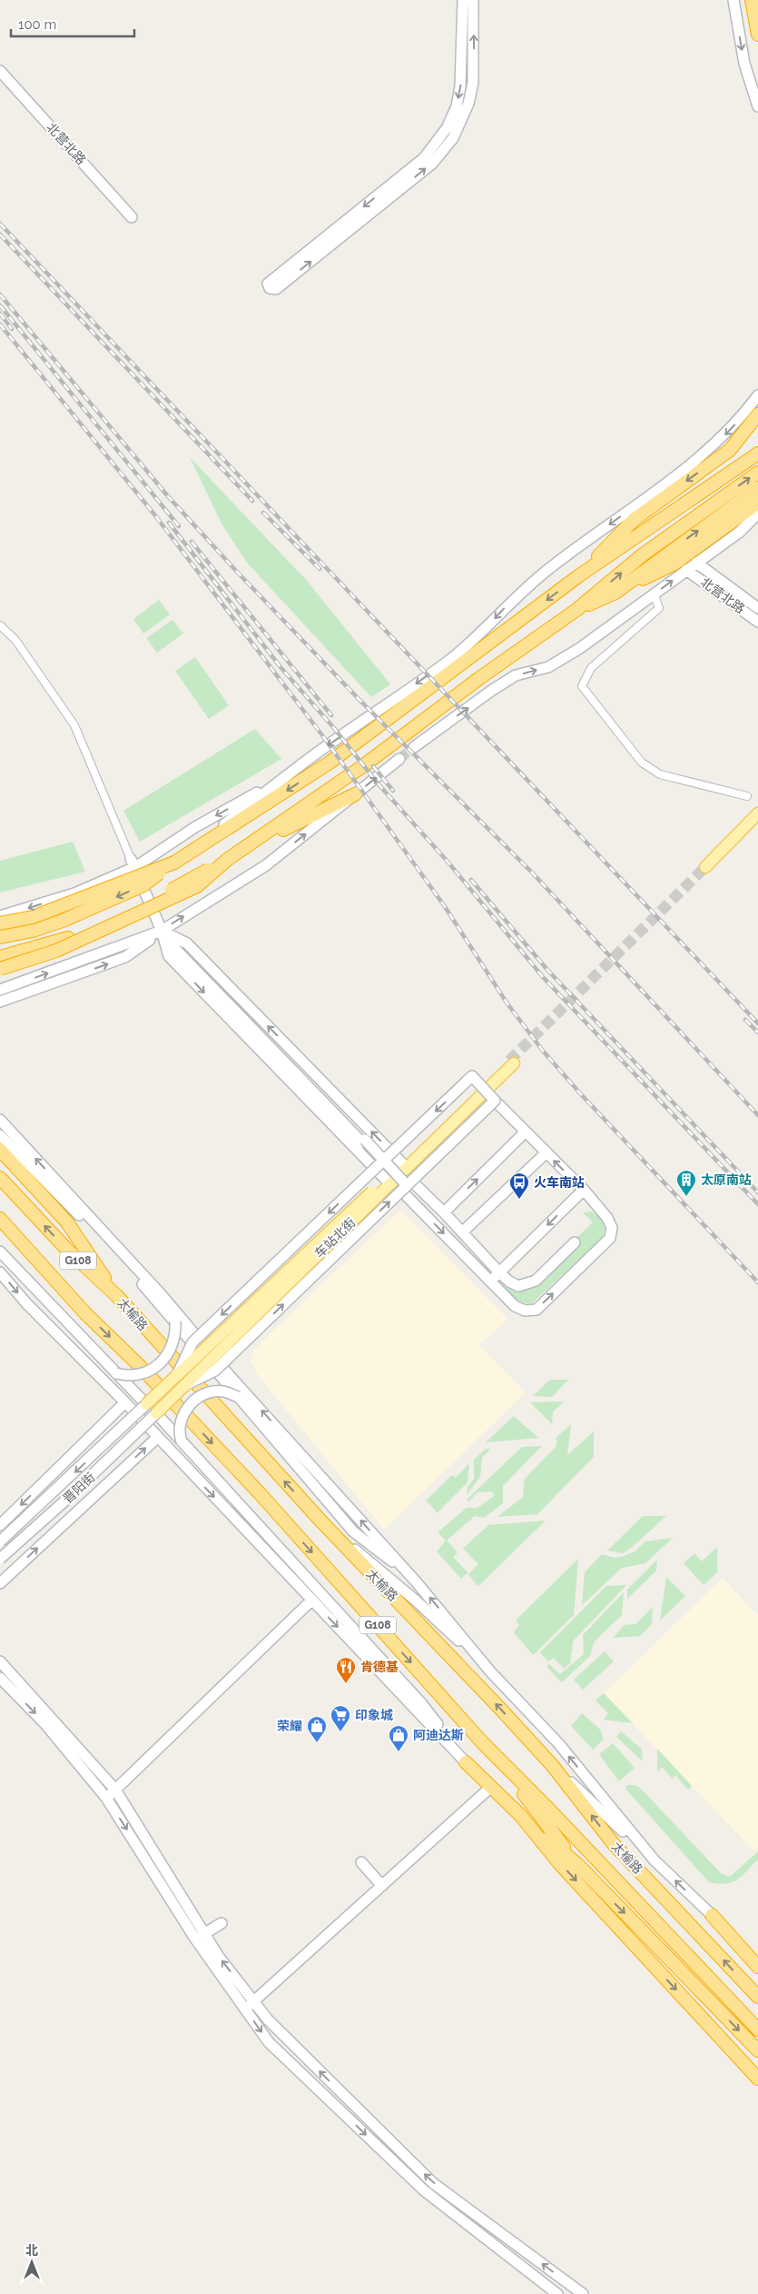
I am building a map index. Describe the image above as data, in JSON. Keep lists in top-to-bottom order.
{
  "streets": {
    "highway": ["G108", "太榆路"],
    "main road": ["北营北路", "晋阳街"]
  },
  "places": {
    "building": ["太原南站"],
    "bus stop": ["火车南站"],
    "restaurant": ["肯德基"],
    "supermarket": ["印象城"],
    "shop": ["荣耀", "阿迪达斯"]
  },
  "scale_bar": "100 m",
  "north": "top"
}
